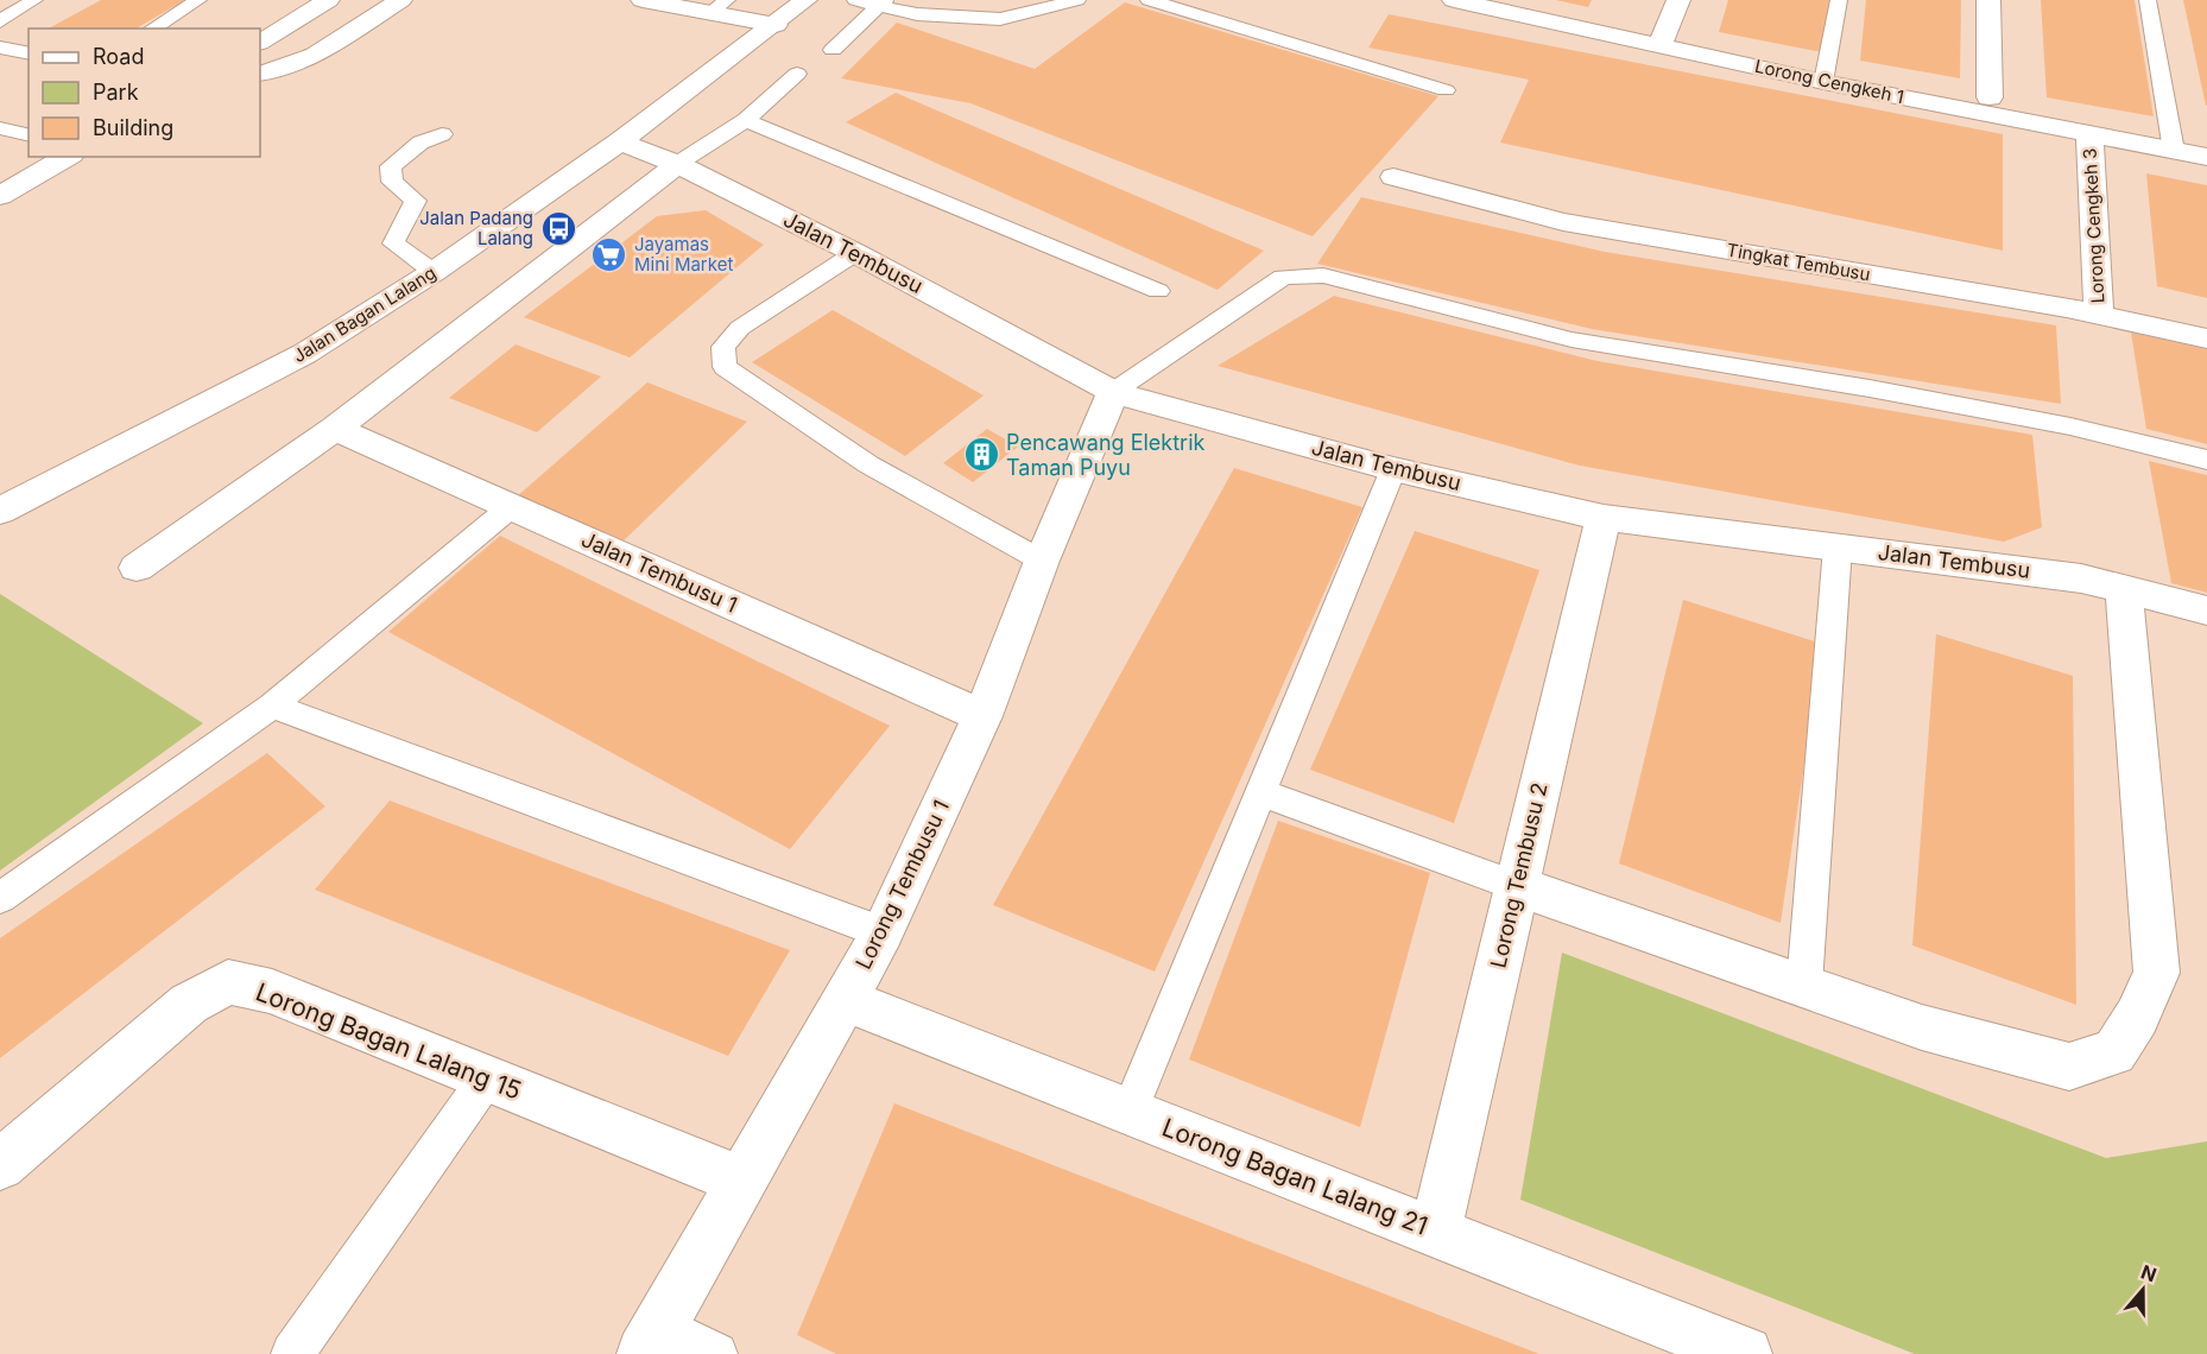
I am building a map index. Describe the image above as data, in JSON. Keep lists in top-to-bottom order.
{
  "streets": {
    "street": [
      "Lorong Cengkeh 1",
      "Lorong Cengkeh 3",
      "Jalan Tembusu",
      "Tingkat Tembusu",
      "Jalan Bagan Lalang",
      "Jalan Tembusu 1",
      "Lorong Tembusu 2",
      "Lorong Tembusu 1",
      "Lorong Bagan Lalang 15",
      "Lorong Bagan Lalang 21"
    ]
  },
  "crossings": [
    ["Lorong Cengkeh 1", "Lorong Cengkeh 3"],
    ["Lorong Cengkeh 3", "Tingkat Tembusu"],
    ["Jalan Tembusu", "Jalan Bagan Lalang"],
    ["Jalan Tembusu", "Lorong Tembusu 2"],
    ["Jalan Tembusu", "Lorong Tembusu 1"],
    ["Jalan Tembusu 1", "Lorong Tembusu 1"],
    ["Lorong Tembusu 2", "Lorong Bagan Lalang 21"],
    ["Lorong Tembusu 1", "Lorong Bagan Lalang 15"],
    ["Lorong Tembusu 1", "Lorong Bagan Lalang 21"]
  ],
  "places": {
    "bus stop": ["Jalan Padang Lalang"],
    "supermarket": ["Jayamas Mini Market"],
    "building": ["Pencawang Elektrik Taman Puyu"]
  },
  "legend": ["Road", "Park", "Building"],
  "north": "top"
}
